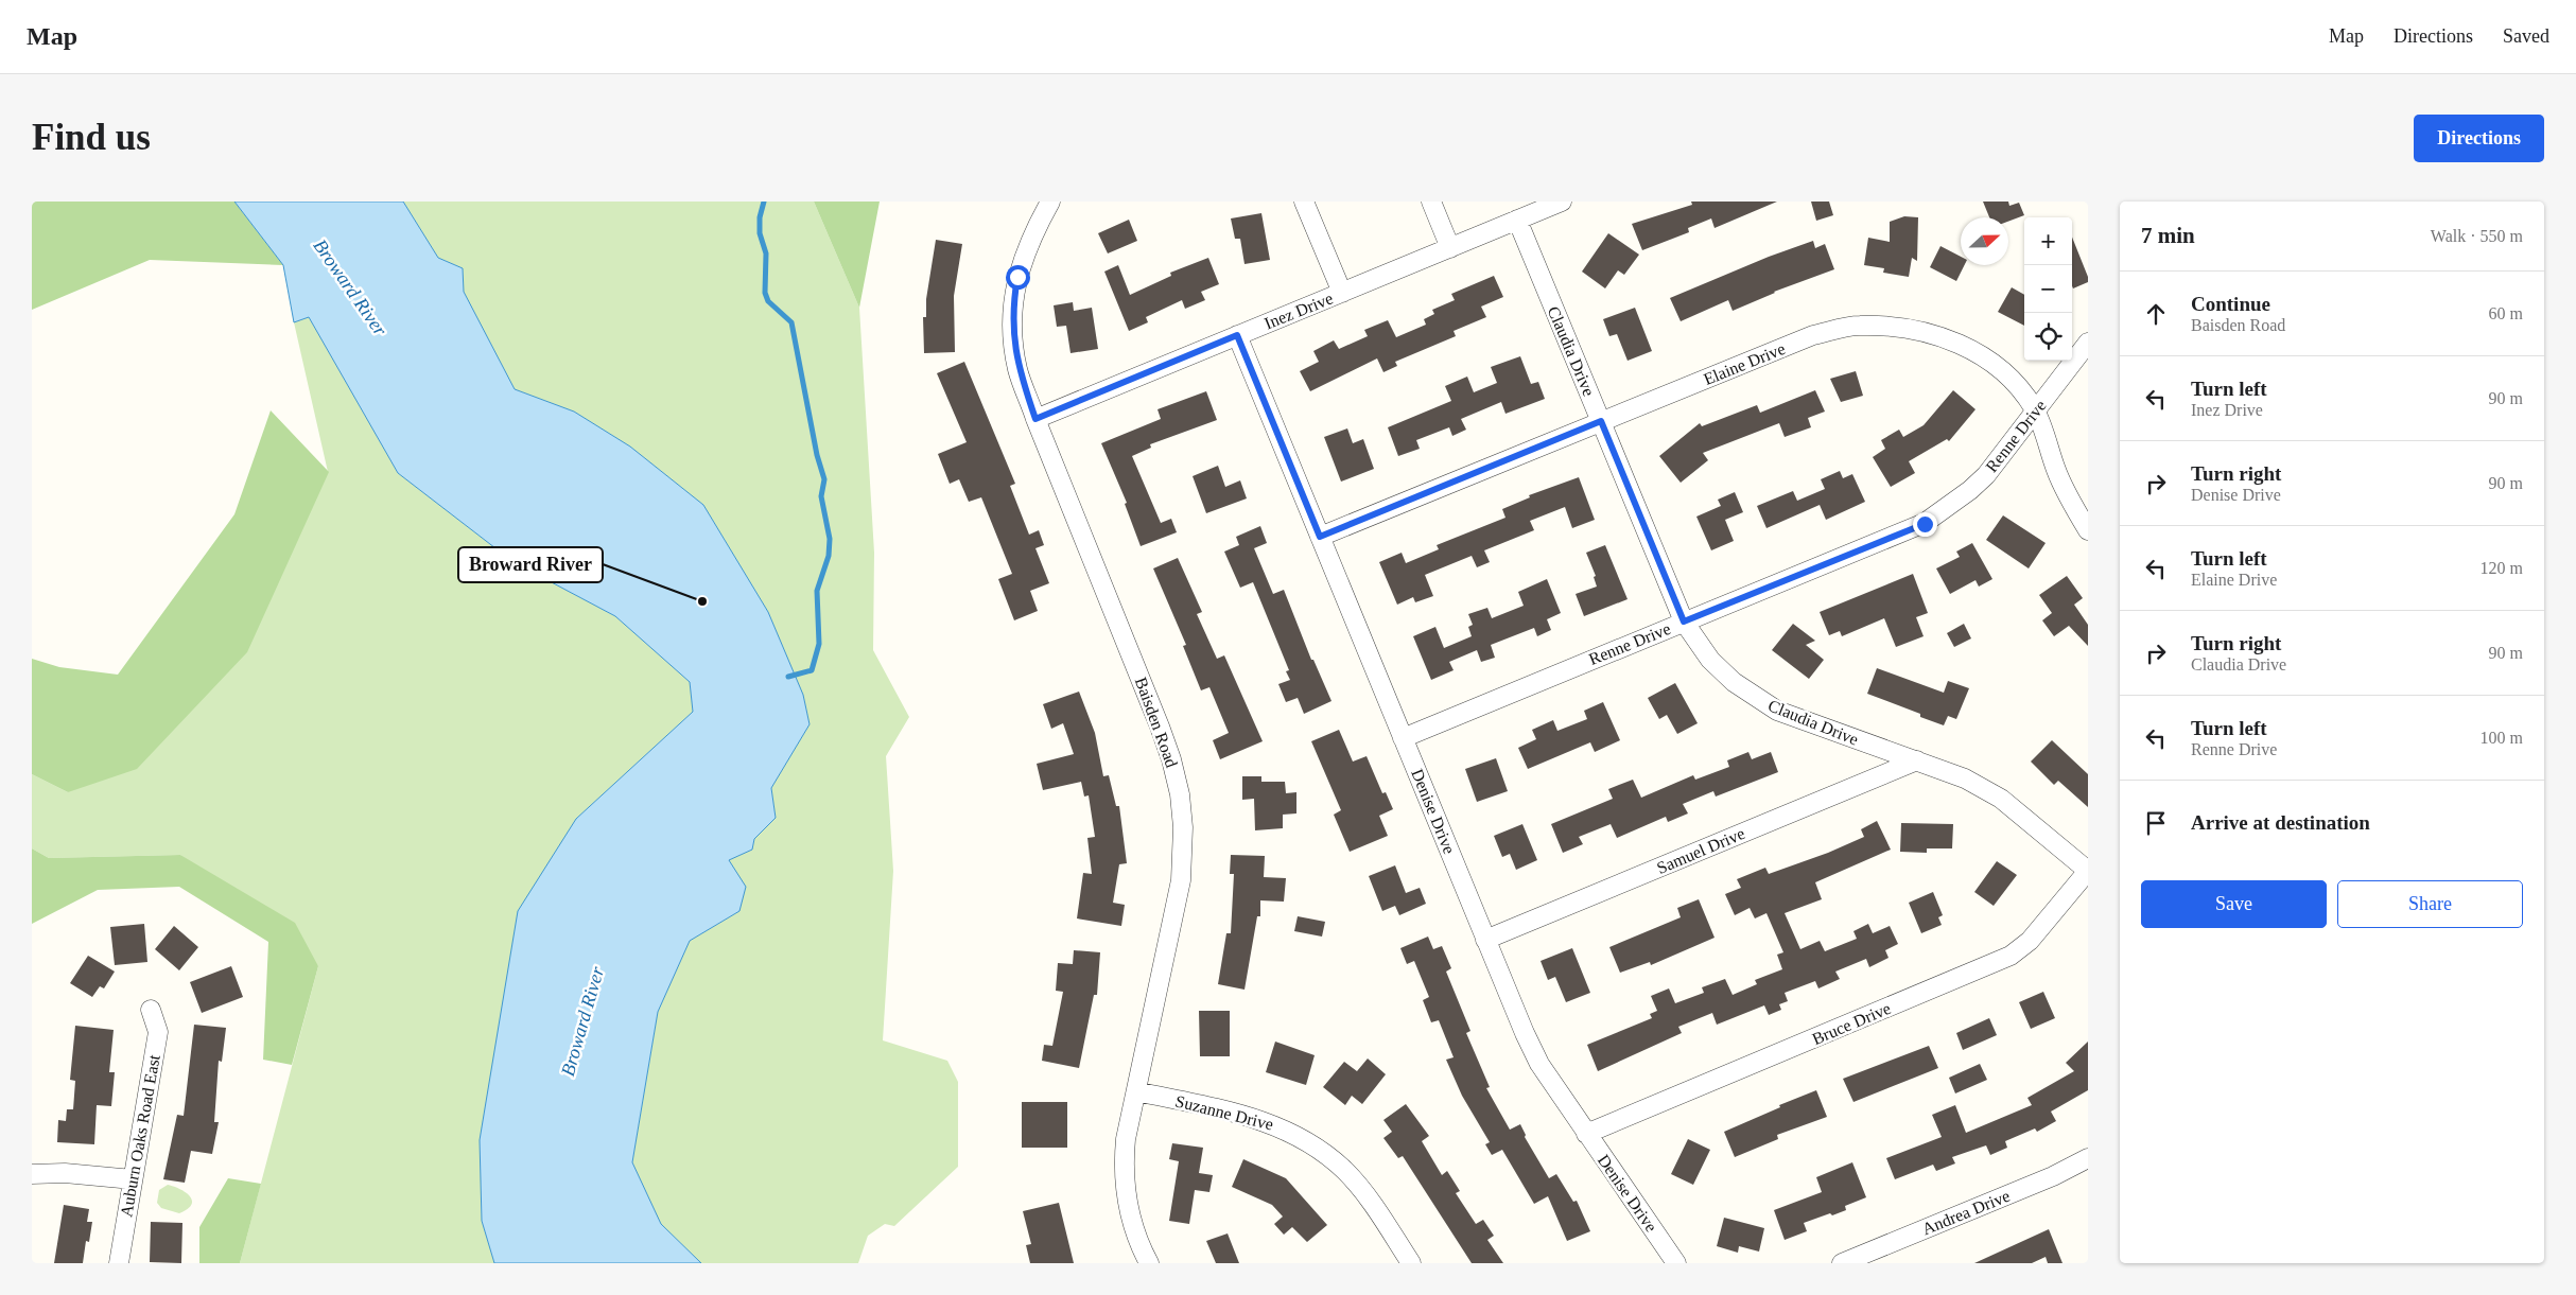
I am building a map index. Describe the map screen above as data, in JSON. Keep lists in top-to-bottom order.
{
  "streets": {
    "street": [
      "Inez Drive",
      "Claudia Drive",
      "Elaine Drive",
      "Renne Drive",
      "Baisden Road",
      "Denise Drive",
      "Samuel Drive",
      "Bruce Drive",
      "Suzanne Drive",
      "Auburn Oaks Road East",
      "Andrea Drive"
    ]
  },
  "crossings": [
    ["Inez Drive", "Claudia Drive"],
    ["Inez Drive", "Baisden Road"],
    ["Inez Drive", "Denise Drive"],
    ["Claudia Drive", "Elaine Drive"],
    ["Claudia Drive", "Renne Drive"],
    ["Claudia Drive", "Samuel Drive"],
    ["Claudia Drive", "Bruce Drive"],
    ["Elaine Drive", "Renne Drive"],
    ["Elaine Drive", "Denise Drive"],
    ["Renne Drive", "Denise Drive"],
    ["Baisden Road", "Suzanne Drive"],
    ["Denise Drive", "Samuel Drive"],
    ["Denise Drive", "Bruce Drive"]
  ],
  "water": ["Broward River"],
  "places": ["Broward River"],
  "north": "right",
  "page": {
    "header": "Map",
    "nav": ["Map", "Directions", "Saved"],
    "buttons": [
      "Directions",
      ["Save", "Share"]
    ],
    "title": "Find us",
    "heading": ["7 min", "Walk · 550 m"],
    "map_buttons": ["+", "−"],
    "list": [
      ["Continue", "Baisden Road", "60 m"],
      ["Turn left", "Inez Drive", "90 m"],
      ["Turn right", "Denise Drive", "90 m"],
      ["Turn left", "Elaine Drive", "120 m"],
      ["Turn right", "Claudia Drive", "90 m"],
      ["Turn left", "Renne Drive", "100 m"],
      "Arrive at destination"
    ]
  }
}
